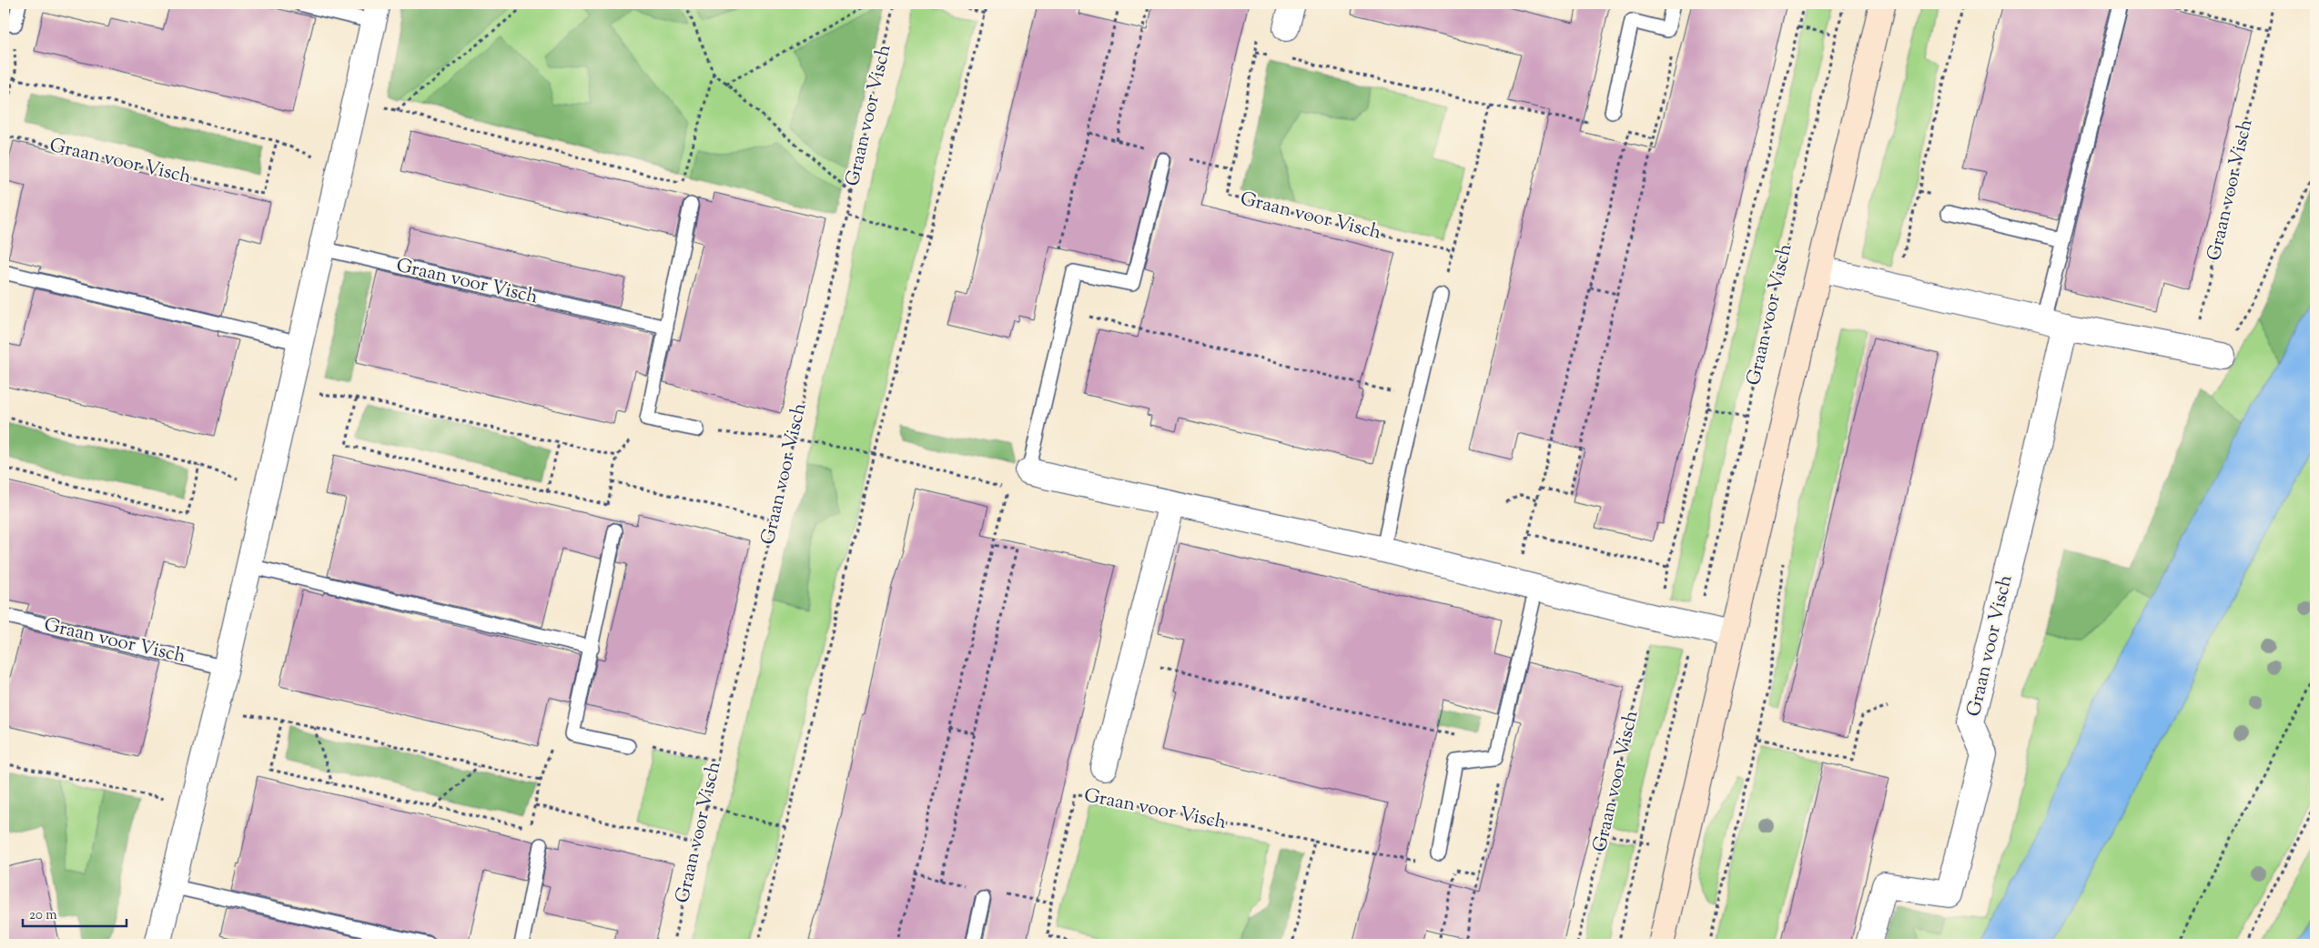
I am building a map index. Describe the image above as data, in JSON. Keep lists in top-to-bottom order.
{
  "streets": {
    "street": ["Graan voor Visch"]
  },
  "scale_bar": "20 m"
}
